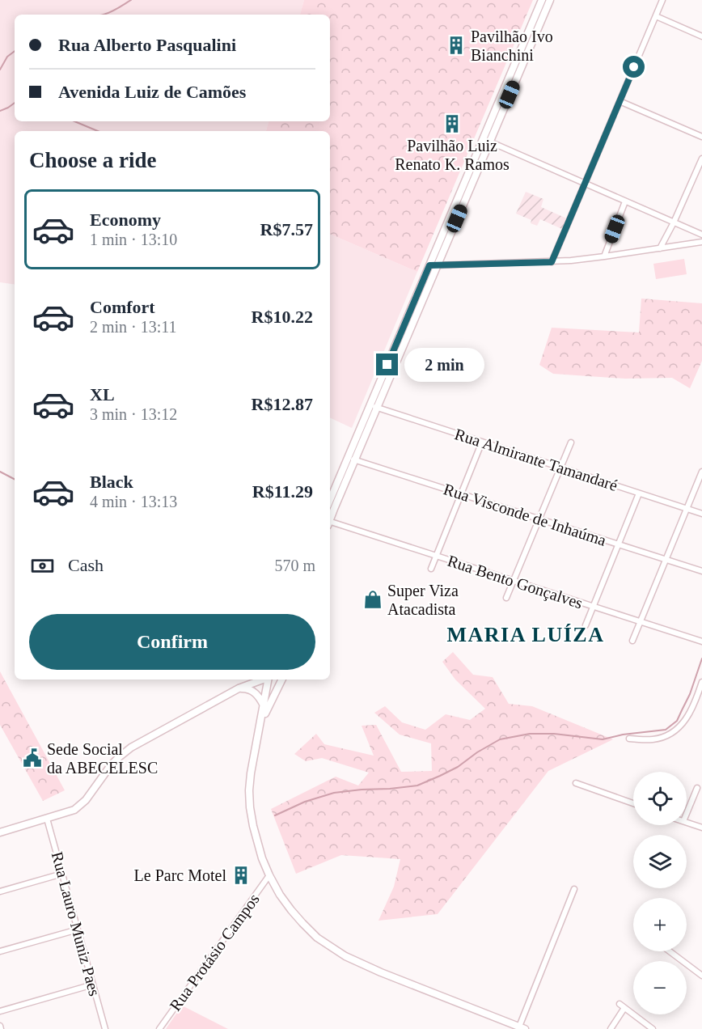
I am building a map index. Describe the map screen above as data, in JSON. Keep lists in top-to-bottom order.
{
  "streets": {
    "street": [
      "Rua Almirante Tamandaré",
      "Rua Visconde de Inhaúma",
      "Rua Bento Gonçalves",
      "Rua Lauro Muniz Paes",
      "Rua Protásio Campos"
    ]
  },
  "districts": ["MARIA LUÍZA"],
  "places": {
    "building": ["Pavilhão Ivo Bianchini", "Pavilhão Luiz Renato K. Ramos", "Le Parc Motel"],
    "shop": ["Super Viza Atacadista"],
    "public building": ["Sede Social da ABECELESC"]
  },
  "page": {
    "banner": ["Rua Alberto Pasqualini", "Avenida Luiz de Camões"],
    "heading": "Choose a ride",
    "list": [
      {
        "name": "Economy",
        "note": "1 min · 13:10",
        "value": "R$7.57"
      },
      {
        "name": "Comfort",
        "note": "2 min · 13:11",
        "value": "R$10.22"
      },
      {
        "name": "XL",
        "note": "3 min · 13:12",
        "value": "R$12.87"
      },
      {
        "name": "Black",
        "note": "4 min · 13:13",
        "value": "R$11.29"
      }
    ],
    "bubble": "2 min",
    "pay": ["Cash", "570 m"],
    "buttons": "Confirm",
    "map_buttons": ["+", "−"]
  }
}
